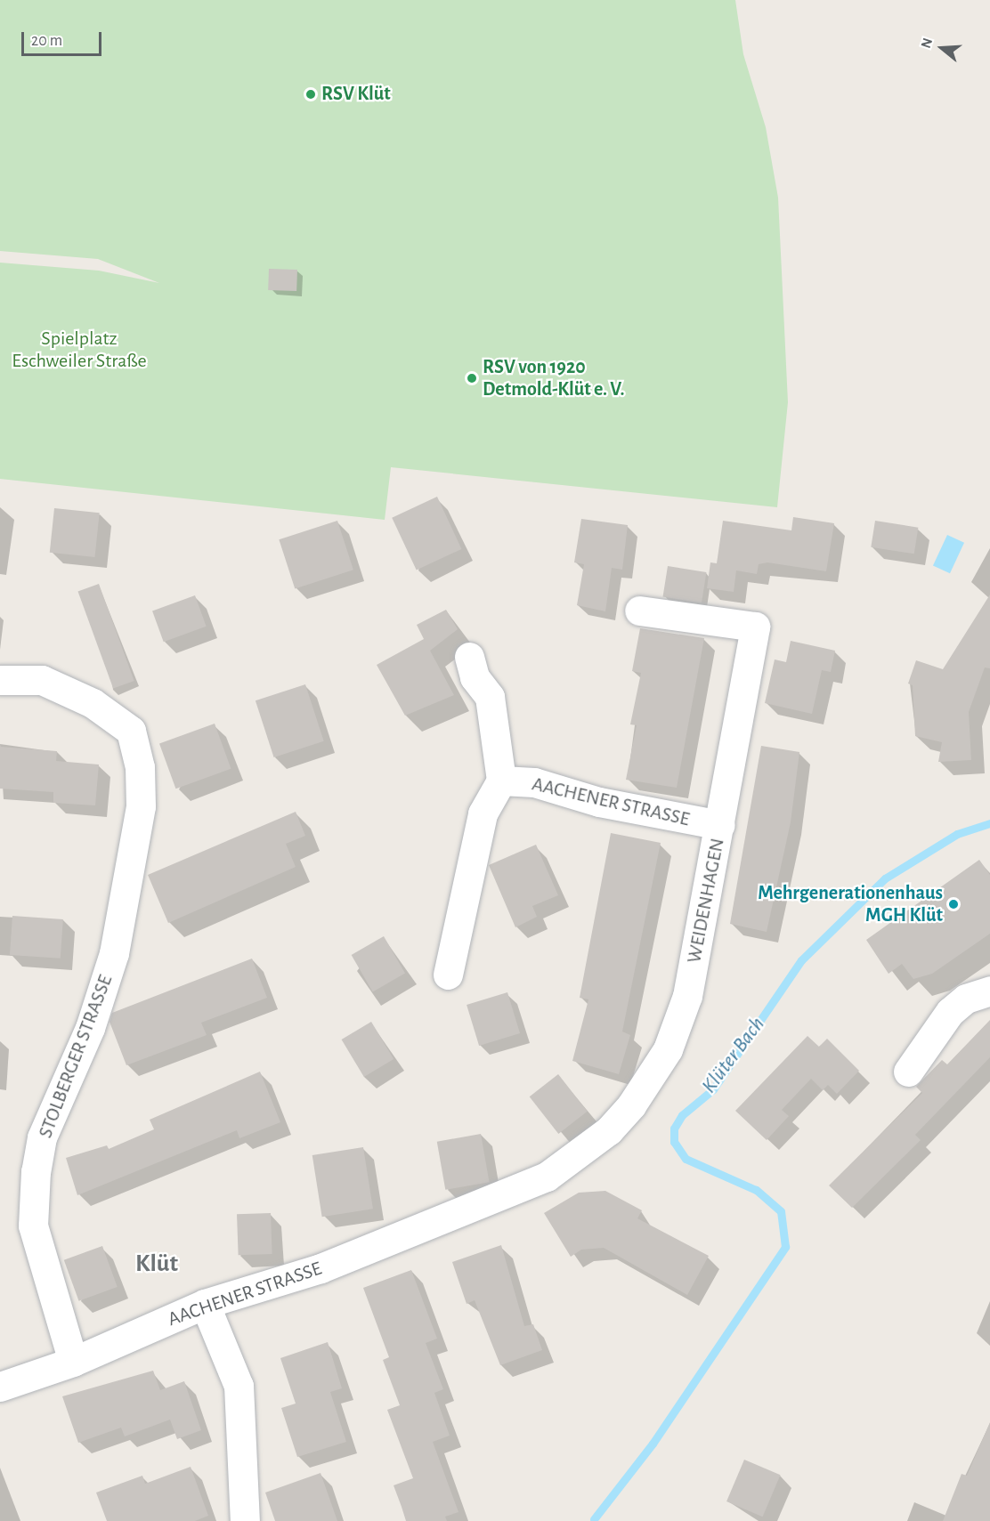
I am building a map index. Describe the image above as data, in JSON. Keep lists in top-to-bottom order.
{
  "streets": {
    "street": ["AACHENER STRASSE", "WEIDENHAGEN", "STOLBERGER STRASSE"]
  },
  "crossings": [
    ["AACHENER STRASSE", "WEIDENHAGEN"],
    ["AACHENER STRASSE", "STOLBERGER STRASSE"]
  ],
  "districts": ["Klüt"],
  "water": ["Klüter Bach"],
  "parks": ["Spielplatz Eschweiler Straße"],
  "places": ["RSV Klüt", "RSV von 1920 Detmold-Klüt e. V.", "Mehrgenerationenhaus MGH Klüt"],
  "scale_bar": "20 m",
  "north": "left"
}
